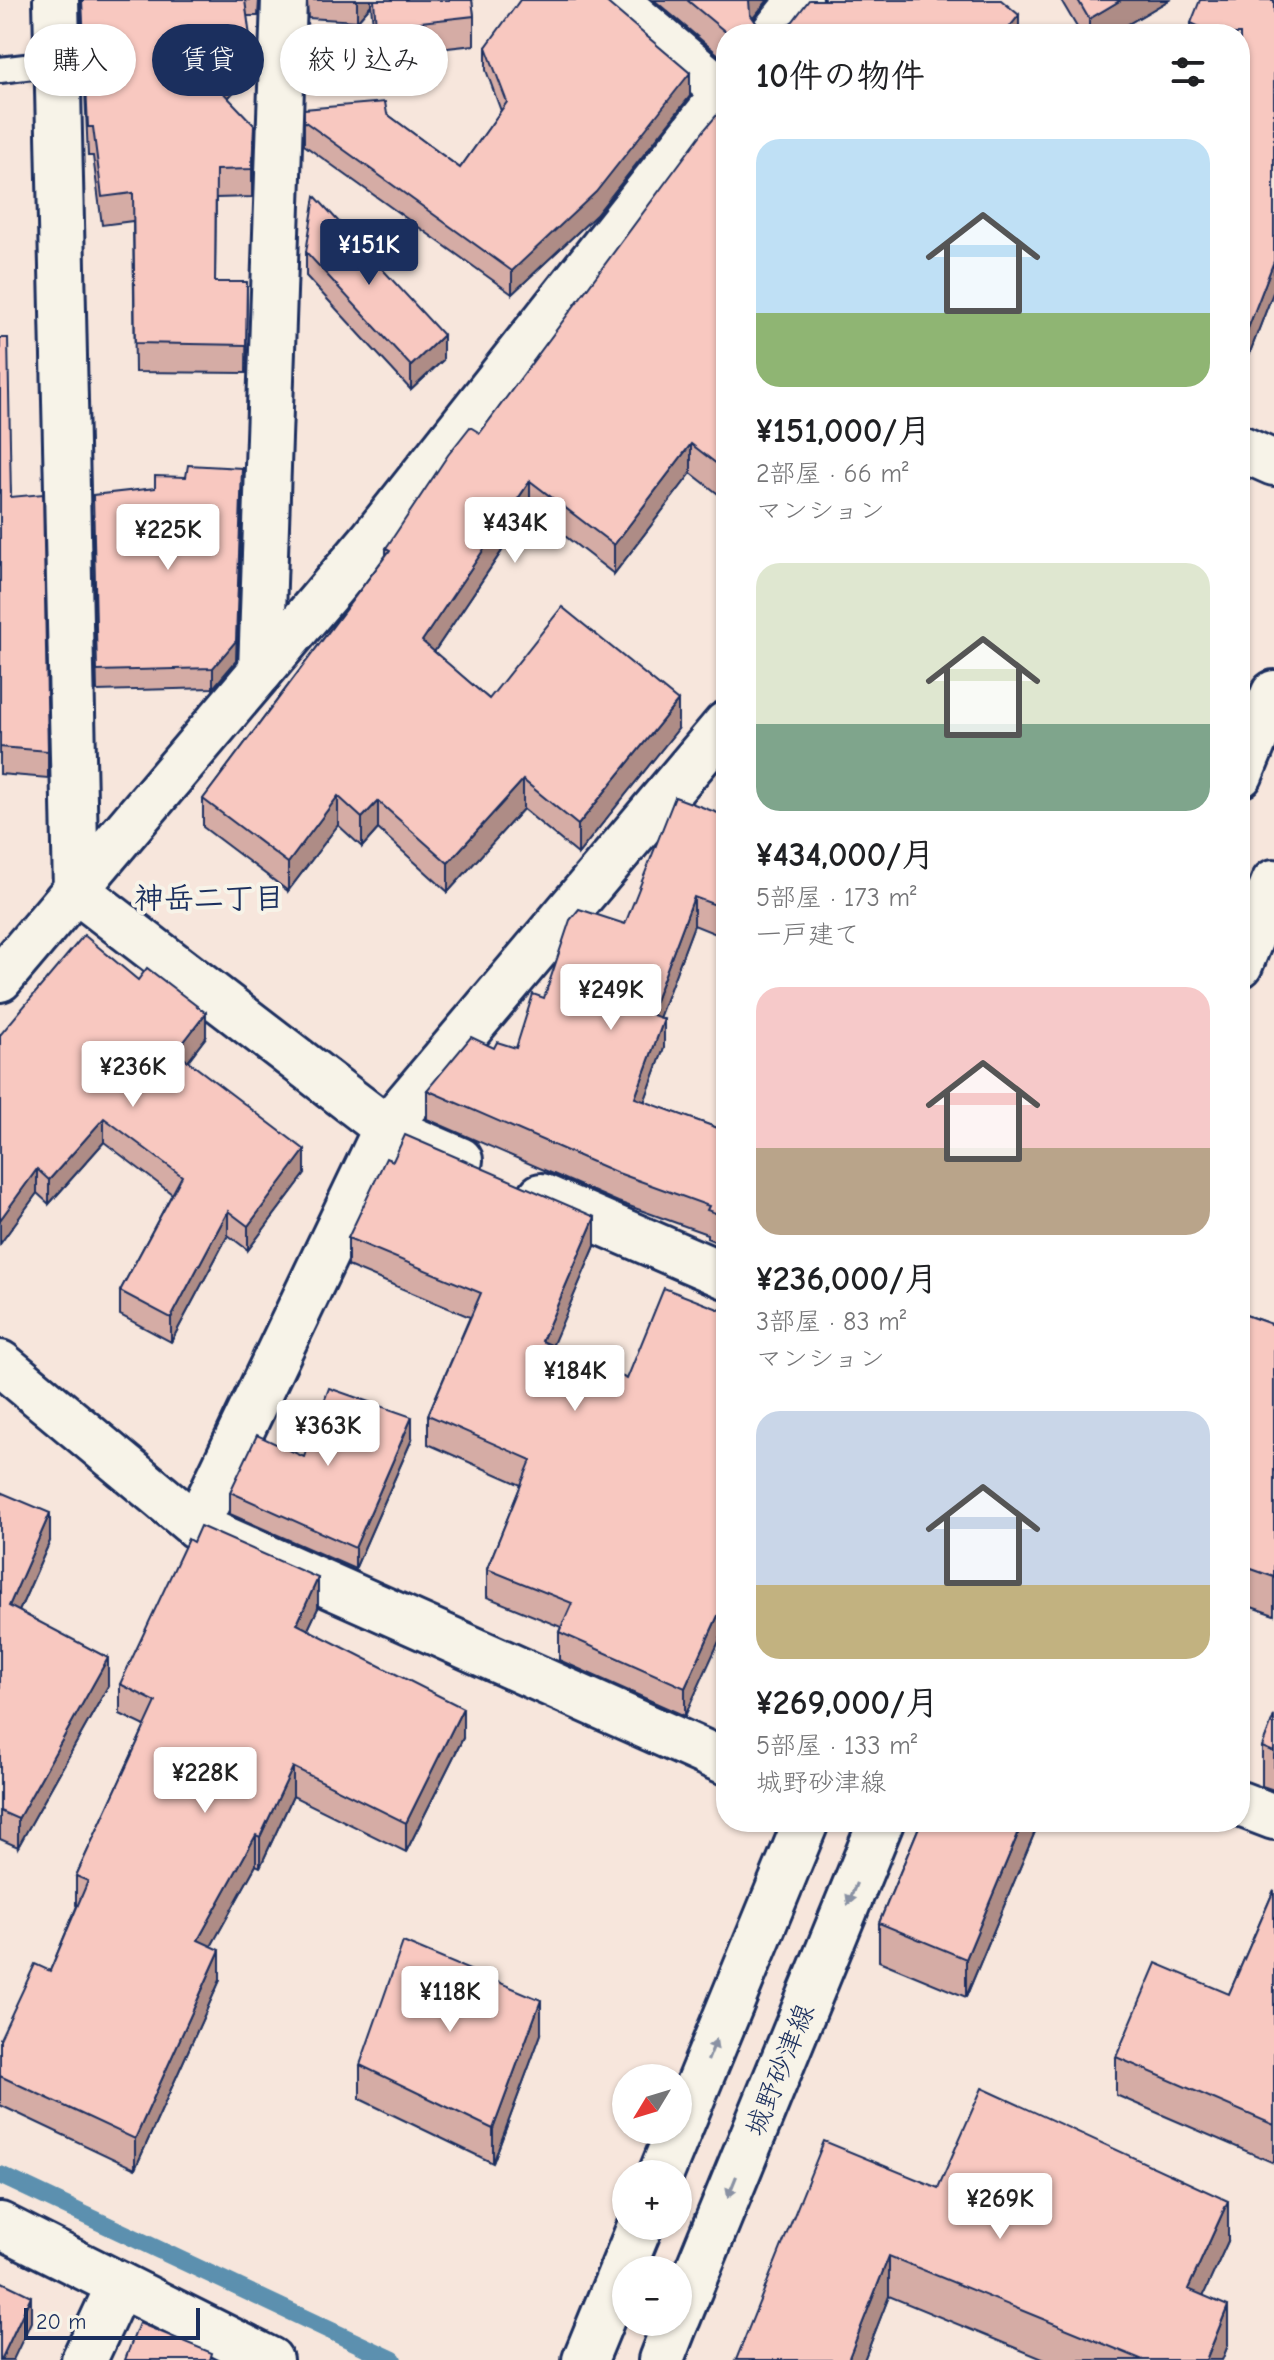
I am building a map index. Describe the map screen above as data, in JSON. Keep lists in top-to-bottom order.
{
  "streets": {
    "street": ["城野砂津線"]
  },
  "districts": ["神岳二丁目"],
  "scale_bar": "20 m",
  "north": "bottom left",
  "page": {
    "chip": ["購入", "賃貸", "絞り込み"],
    "heading": "10件の物件",
    "list": [
      {
        "name": "¥151,000/月",
        "note": "2部屋 · 66 m² · マンション"
      },
      {
        "name": "¥434,000/月",
        "note": "5部屋 · 173 m² · 一戸建て"
      },
      {
        "name": "¥236,000/月",
        "note": "3部屋 · 83 m² · マンション"
      },
      {
        "name": "¥269,000/月",
        "note": "5部屋 · 133 m² · 城野砂津線"
      }
    ],
    "price": [
      "¥151K",
      "¥434K",
      "¥225K",
      "¥249K",
      "¥236K",
      "¥184K",
      "¥363K",
      "¥228K",
      "¥118K",
      "¥269K"
    ],
    "map_buttons": ["+", "−"],
    "scale": "20 m"
  }
}
